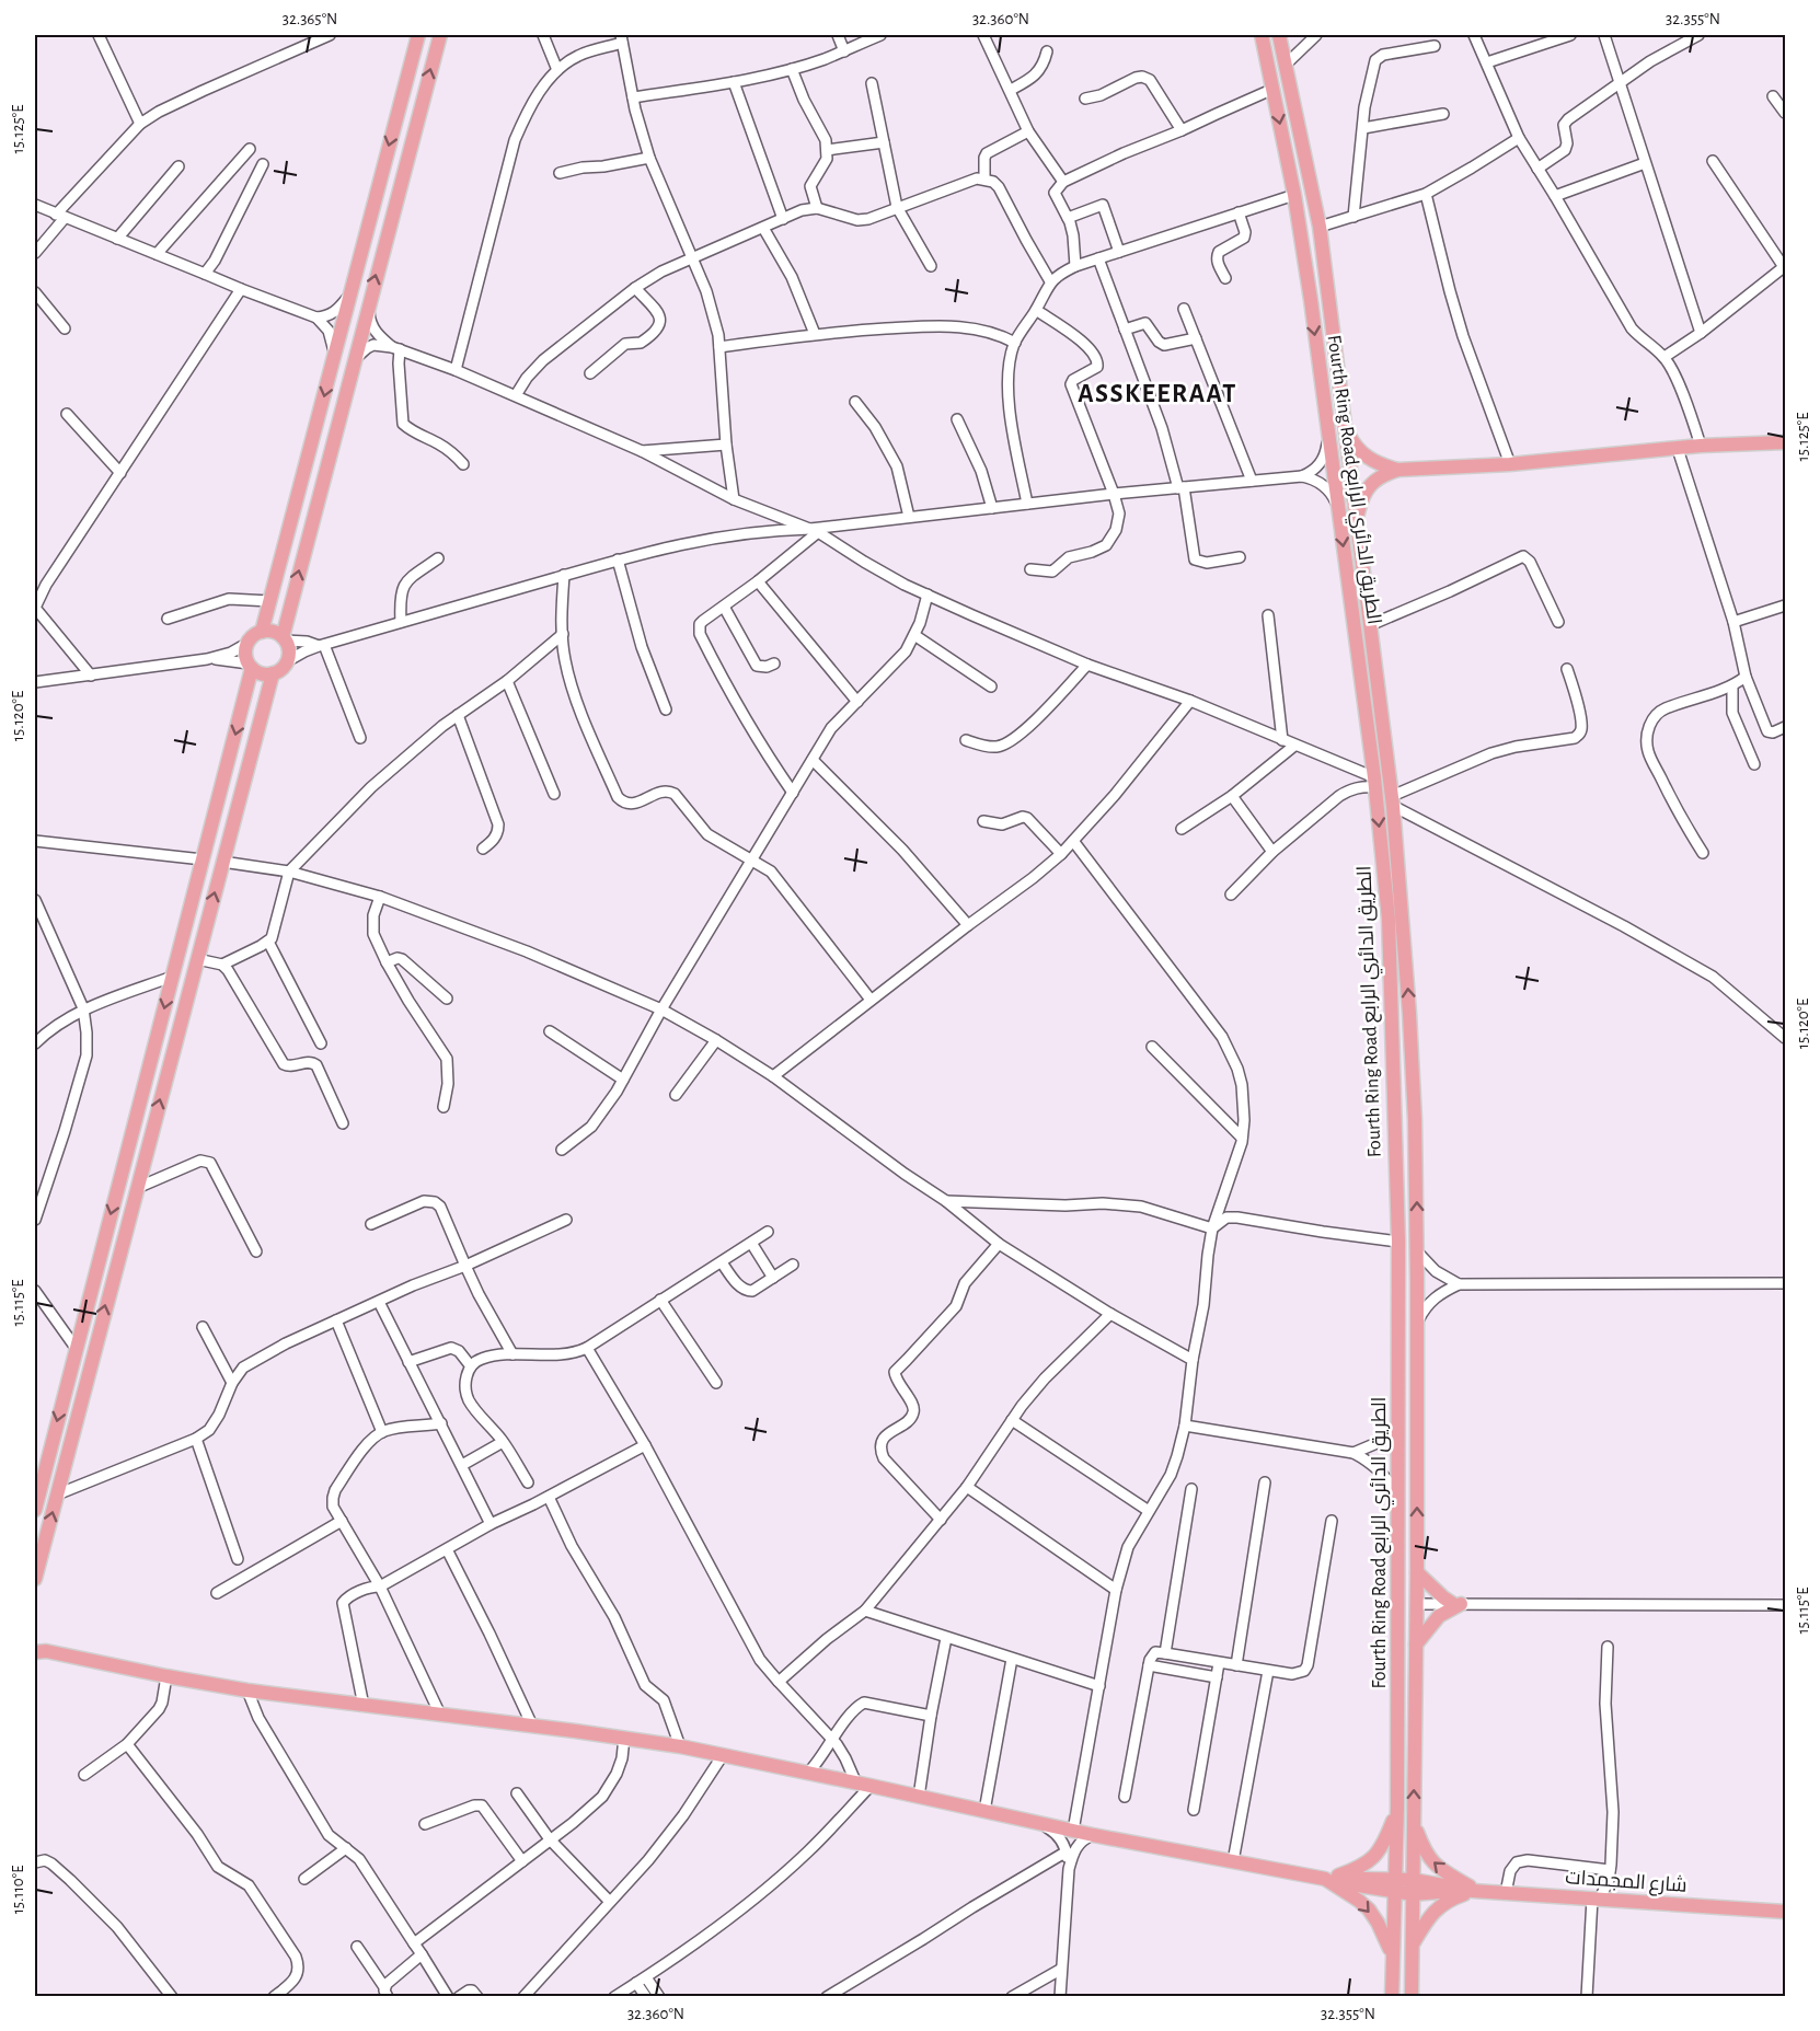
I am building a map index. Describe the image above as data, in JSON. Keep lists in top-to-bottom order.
{
  "streets": {
    "main road": ["Fourth Ring Road الطريق الدائري الرابع", "شارع المجمدات"]
  },
  "crossings": [
    ["Fourth Ring Road الطريق الدائري الرابع", "شارع المجمدات"]
  ],
  "districts": ["ASSKEERAAT"],
  "coordinates": [
    "32.365°N",
    "32.360°N",
    "32.355°N",
    "15.125°E",
    "15.120°E",
    "15.115°E",
    "15.110°E"
  ]
}
